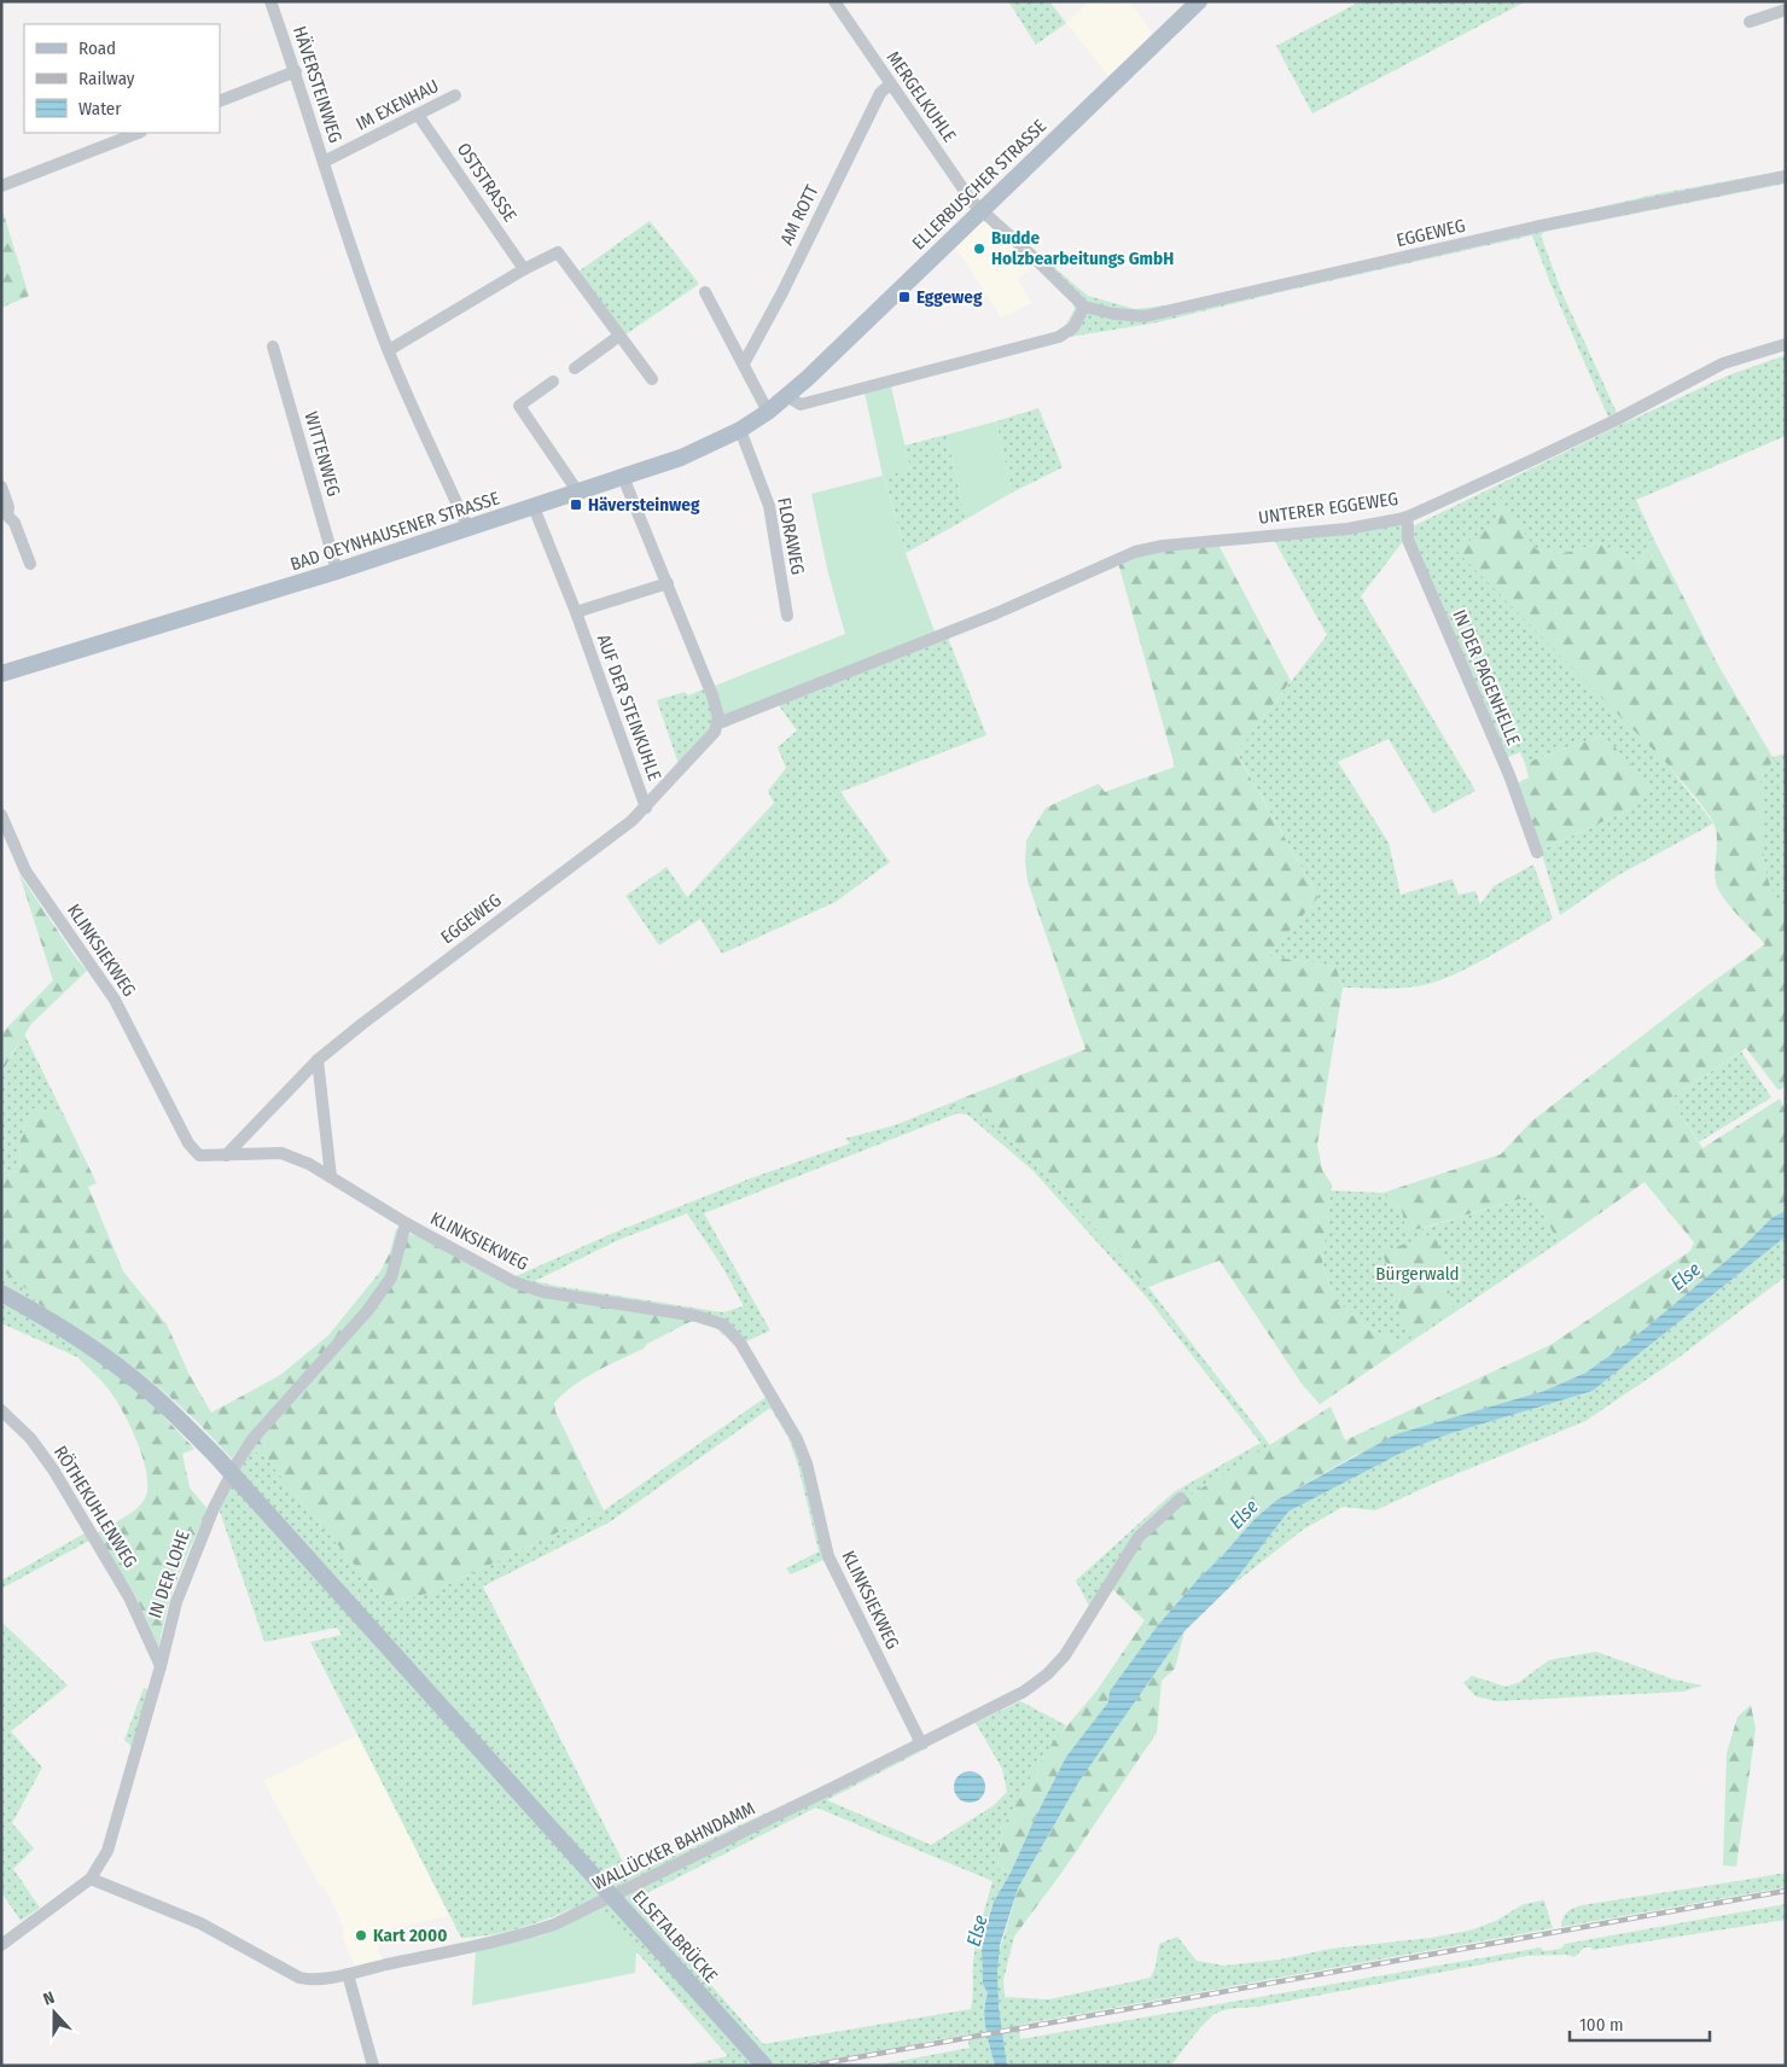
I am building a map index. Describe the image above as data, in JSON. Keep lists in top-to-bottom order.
{
  "streets": {
    "main road": ["ELLERBUSCHER STRASSE", "BAD OEYNHAUSENER STRASSE", "ELSETALBRÜCKE"],
    "street": [
      "HÄVERSTEINWEG",
      "MERGELKUHLE",
      "IM EXENHAU",
      "OSTSTRASSE",
      "AM ROTT",
      "EGGEWEG",
      "WITTENWEG",
      "UNTERER EGGEWEG",
      "FLORAWEG",
      "IN DER PAGENHELLE",
      "AUF DER STEINKUHLE",
      "KLINKSIEKWEG",
      "RÖTHEKUHLENWEG",
      "IN DER LOHE",
      "WALLÜCKER BAHNDAMM"
    ]
  },
  "crossings": [
    ["HÄVERSTEINWEG", "IM EXENHAU"],
    ["HÄVERSTEINWEG", "BAD OEYNHAUSENER STRASSE"],
    ["MERGELKUHLE", "ELLERBUSCHER STRASSE"],
    ["MERGELKUHLE", "AM ROTT"],
    ["MERGELKUHLE", "EGGEWEG"],
    ["IM EXENHAU", "OSTSTRASSE"],
    ["ELLERBUSCHER STRASSE", "EGGEWEG"],
    ["ELLERBUSCHER STRASSE", "BAD OEYNHAUSENER STRASSE"],
    ["EGGEWEG", "AUF DER STEINKUHLE"],
    ["EGGEWEG", "KLINKSIEKWEG"],
    ["WITTENWEG", "BAD OEYNHAUSENER STRASSE"],
    ["UNTERER EGGEWEG", "IN DER PAGENHELLE"],
    ["UNTERER EGGEWEG", "AUF DER STEINKUHLE"],
    ["BAD OEYNHAUSENER STRASSE", "FLORAWEG"],
    ["BAD OEYNHAUSENER STRASSE", "AUF DER STEINKUHLE"],
    ["KLINKSIEKWEG", "IN DER LOHE"],
    ["KLINKSIEKWEG", "WALLÜCKER BAHNDAMM"],
    ["RÖTHEKUHLENWEG", "IN DER LOHE"],
    ["IN DER LOHE", "WALLÜCKER BAHNDAMM"]
  ],
  "water": ["Else"],
  "parks": ["Bürgerwald"],
  "places": {
    "other": ["Budde Holzbearbeitungs GmbH", "Kart 2000"],
    "transit": ["Eggeweg", "Häversteinweg"]
  },
  "legend": ["Road", "Railway", "Water"],
  "scale_bar": "100 m",
  "north": "top"
}
